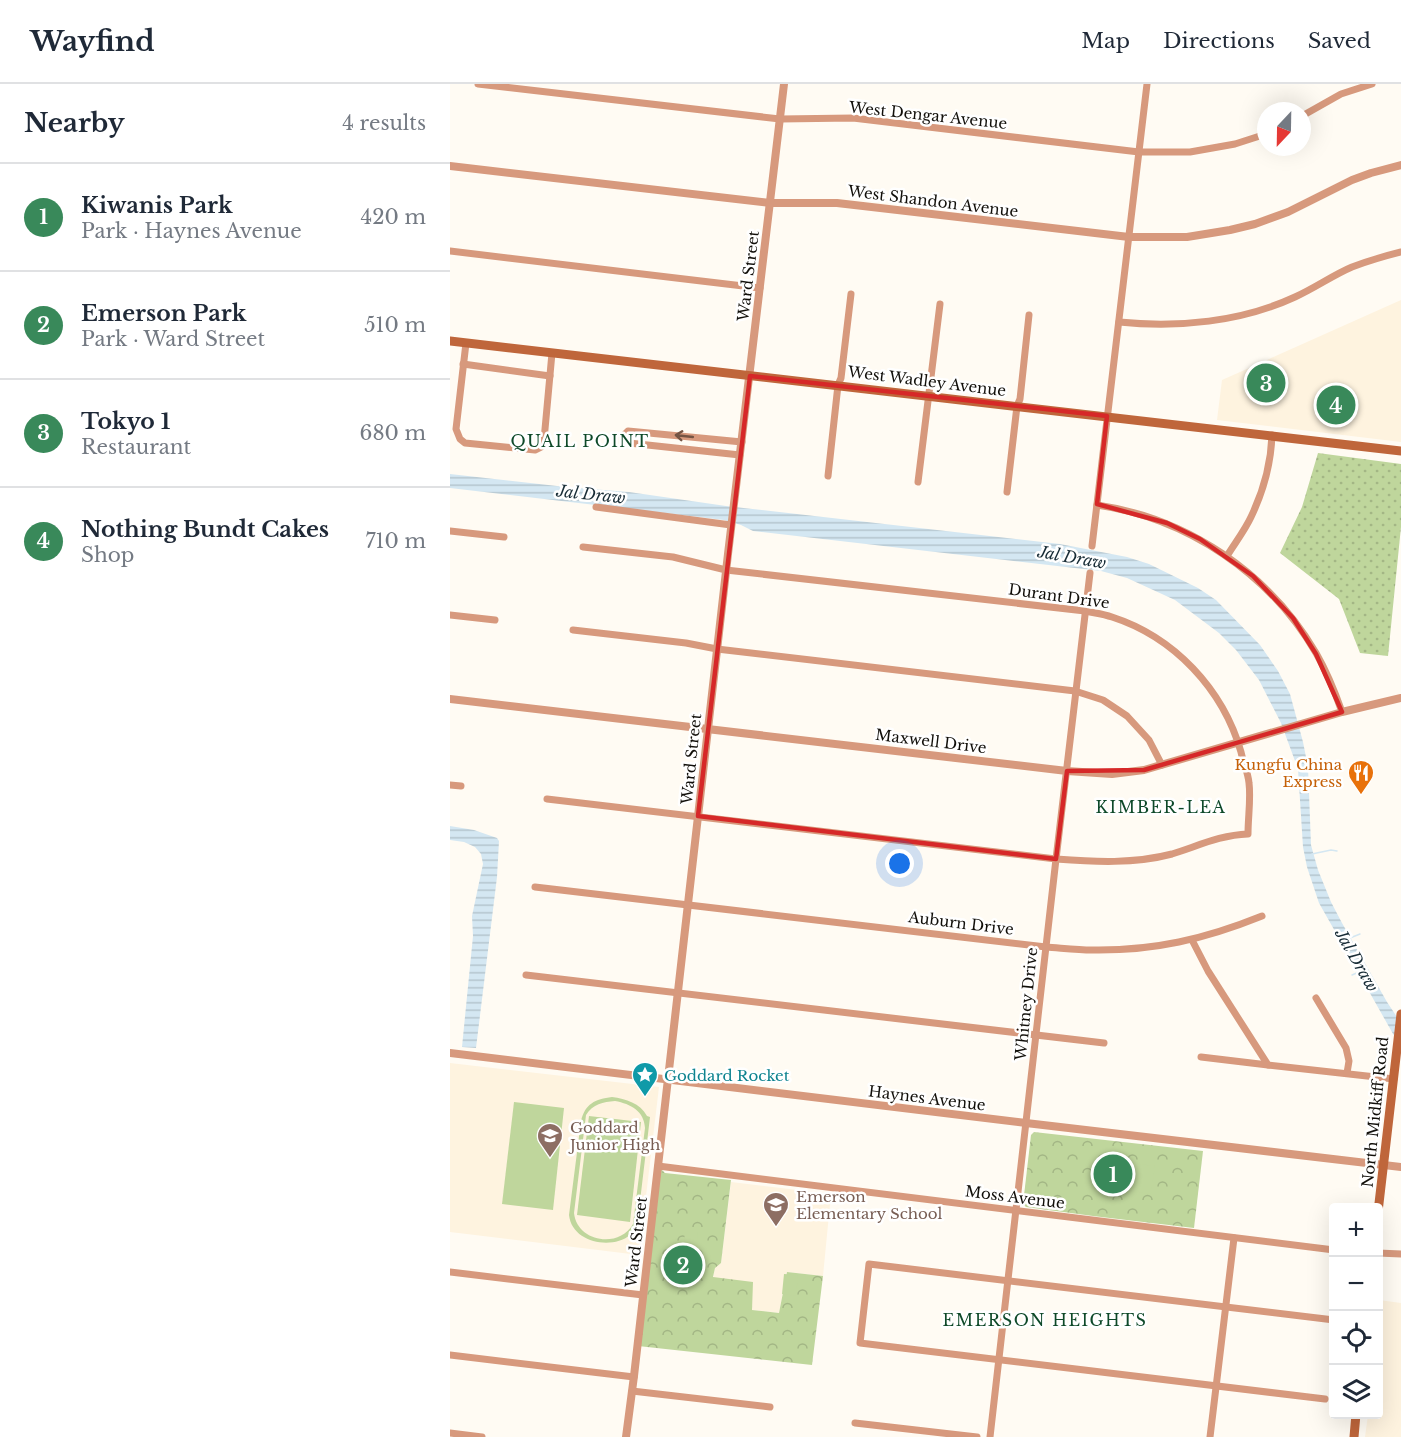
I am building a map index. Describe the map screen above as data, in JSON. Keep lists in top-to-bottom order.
{
  "streets": {
    "main road": ["West Wadley Avenue", "North Midkiff Road"],
    "street": [
      "West Dengar Avenue",
      "West Shandon Avenue",
      "Ward Street",
      "Durant Drive",
      "Maxwell Drive",
      "Auburn Drive",
      "Whitney Drive",
      "Haynes Avenue",
      "Moss Avenue"
    ]
  },
  "crossings": [
    ["West Dengar Avenue", "Ward Street"],
    ["West Shandon Avenue", "Ward Street"],
    ["Ward Street", "West Wadley Avenue"],
    ["Ward Street", "Durant Drive"],
    ["Ward Street", "Maxwell Drive"],
    ["Ward Street", "Auburn Drive"],
    ["Ward Street", "Haynes Avenue"],
    ["Ward Street", "Moss Avenue"],
    ["Durant Drive", "Maxwell Drive"],
    ["Durant Drive", "Whitney Drive"],
    ["Maxwell Drive", "Whitney Drive"],
    ["Auburn Drive", "Whitney Drive"],
    ["Whitney Drive", "Haynes Avenue"],
    ["Whitney Drive", "Moss Avenue"],
    ["Haynes Avenue", "North Midkiff Road"]
  ],
  "districts": ["QUAIL POINT", "KIMBER-LEA", "EMERSON HEIGHTS"],
  "water": ["Jal Draw"],
  "places": {
    "restaurant": ["Kungfu China Express"],
    "place": ["Goddard Rocket"],
    "school or university": ["Goddard Junior High", "Emerson Elementary School"]
  },
  "north": "bottom",
  "page": {
    "header": "Wayfind",
    "nav": ["Map", "Directions", "Saved"],
    "heading": ["Nearby", "4 results"],
    "list": [
      {
        "mark": "1",
        "name": "Kiwanis Park",
        "note": "Park · Haynes Avenue",
        "value": "420 m"
      },
      {
        "mark": "2",
        "name": "Emerson Park",
        "note": "Park · Ward Street",
        "value": "510 m"
      },
      {
        "mark": "3",
        "name": "Tokyo 1",
        "note": "Restaurant",
        "value": "680 m"
      },
      {
        "mark": "4",
        "name": "Nothing Bundt Cakes",
        "note": "Shop",
        "value": "710 m"
      }
    ],
    "pins": [
      "3",
      "4",
      "1",
      "2"
    ],
    "map_buttons": ["+", "−"]
  }
}
